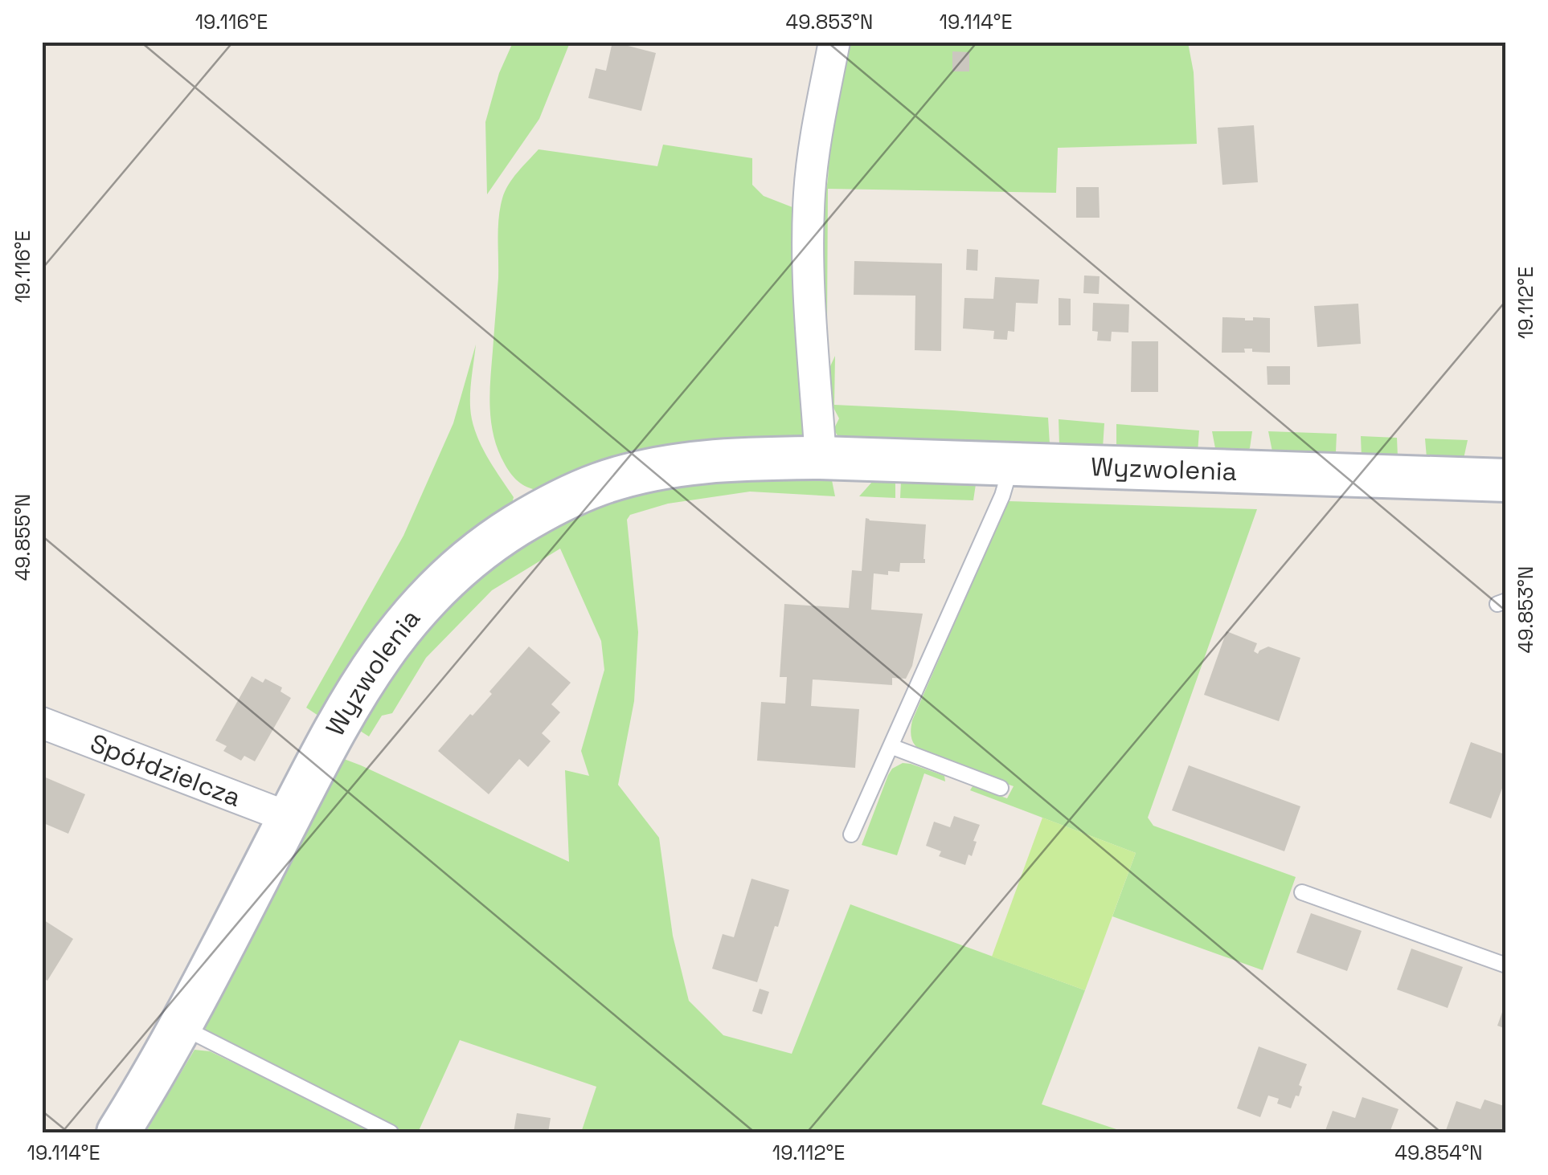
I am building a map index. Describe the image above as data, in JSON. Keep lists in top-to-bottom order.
{
  "streets": {
    "street": ["Wyzwolenia", "Spółdzielcza"]
  },
  "crossings": [
    ["Wyzwolenia", "Spółdzielcza"]
  ],
  "coordinates": [
    "19.116°E",
    "49.853°N",
    "19.114°E",
    "19.112°E",
    "49.855°N",
    "49.854°N"
  ]
}
